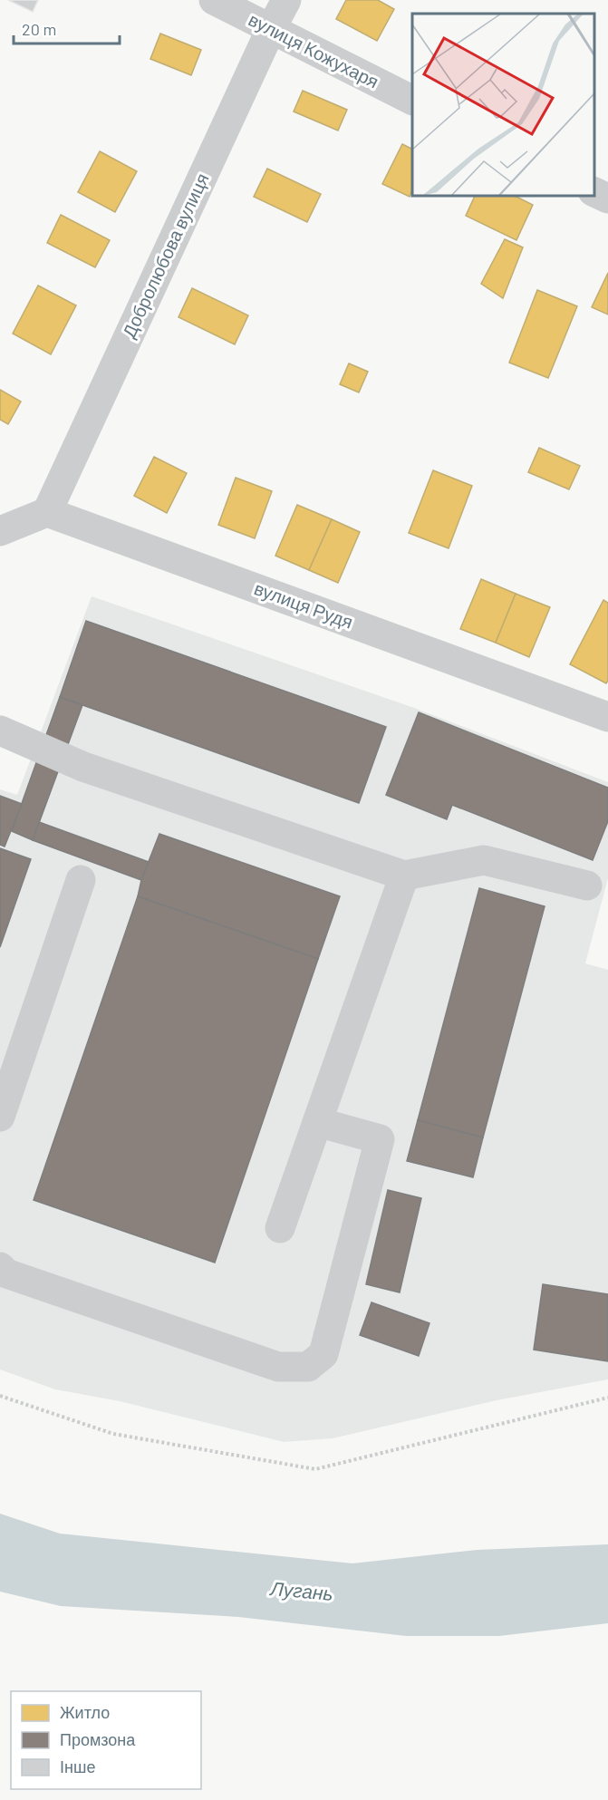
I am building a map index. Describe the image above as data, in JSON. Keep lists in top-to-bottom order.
{
  "streets": {
    "street": ["вулиця Кожухаря", "Добролюбова вулиця", "вулиця Рудя"]
  },
  "crossings": [
    ["вулиця Кожухаря", "Добролюбова вулиця"],
    ["Добролюбова вулиця", "вулиця Рудя"]
  ],
  "water": ["Лугань"],
  "legend": ["Житло", "Промзона", "Інше"],
  "scale_bar": "20 m"
}
